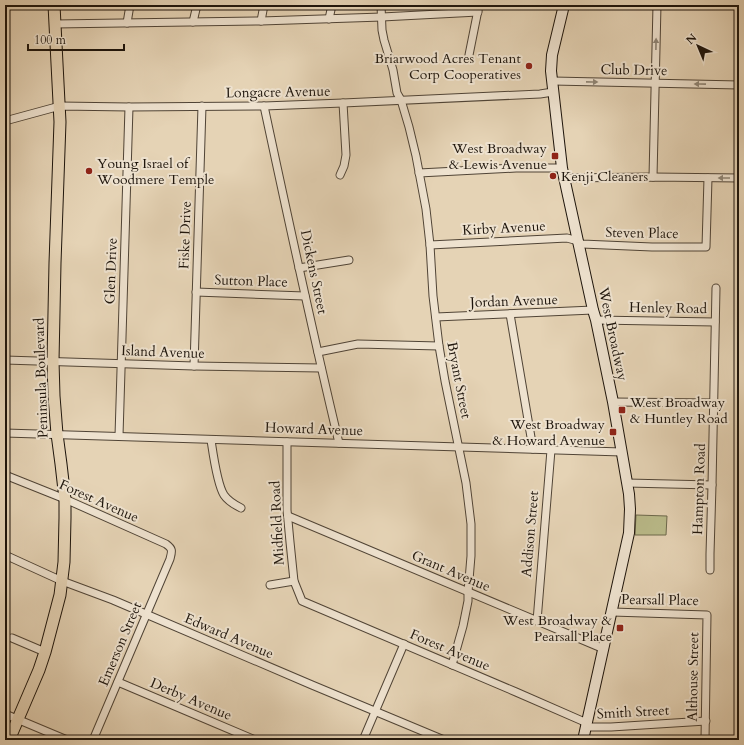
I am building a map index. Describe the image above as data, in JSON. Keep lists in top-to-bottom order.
{
  "streets": {
    "main road": ["West Broadway", "Peninsula Boulevard"],
    "street": [
      "Club Drive",
      "Longacre Avenue",
      "Kirby Avenue",
      "Steven Place",
      "Fiske Drive",
      "Glen Drive",
      "Dickens Street",
      "Sutton Place",
      "Jordan Avenue",
      "Henley Road",
      "Island Avenue",
      "Bryant Street",
      "Howard Avenue",
      "Hampton Road",
      "Forest Avenue",
      "Midfield Road",
      "Addison Street",
      "Grant Avenue",
      "Pearsall Place",
      "Edward Avenue",
      "Emerson Street",
      "Althouse Street",
      "Derby Avenue",
      "Smith Street"
    ]
  },
  "crossings": [
    ["Club Drive", "West Broadway"],
    ["Longacre Avenue", "Fiske Drive"],
    ["Longacre Avenue", "Glen Drive"],
    ["Longacre Avenue", "Dickens Street"],
    ["Longacre Avenue", "West Broadway"],
    ["Longacre Avenue", "Peninsula Boulevard"],
    ["Longacre Avenue", "Bryant Street"],
    ["Kirby Avenue", "Steven Place"],
    ["Kirby Avenue", "West Broadway"],
    ["Kirby Avenue", "Bryant Street"],
    ["Steven Place", "West Broadway"],
    ["Fiske Drive", "Sutton Place"],
    ["Fiske Drive", "Island Avenue"],
    ["Glen Drive", "Island Avenue"],
    ["Glen Drive", "Howard Avenue"],
    ["Dickens Street", "Sutton Place"],
    ["Dickens Street", "Island Avenue"],
    ["Dickens Street", "Howard Avenue"],
    ["Jordan Avenue", "Henley Road"],
    ["Jordan Avenue", "West Broadway"],
    ["Jordan Avenue", "Bryant Street"],
    ["Henley Road", "West Broadway"],
    ["Henley Road", "Hampton Road"],
    ["West Broadway", "Howard Avenue"],
    ["West Broadway", "Forest Avenue"],
    ["West Broadway", "Grant Avenue"],
    ["West Broadway", "Pearsall Place"],
    ["West Broadway", "Smith Street"],
    ["Island Avenue", "Peninsula Boulevard"],
    ["Peninsula Boulevard", "Howard Avenue"],
    ["Peninsula Boulevard", "Forest Avenue"],
    ["Peninsula Boulevard", "Edward Avenue"],
    ["Bryant Street", "Howard Avenue"],
    ["Bryant Street", "Forest Avenue"],
    ["Bryant Street", "Grant Avenue"],
    ["Howard Avenue", "Midfield Road"],
    ["Howard Avenue", "Addison Street"],
    ["Forest Avenue", "Midfield Road"],
    ["Forest Avenue", "Emerson Street"],
    ["Forest Avenue", "Smith Street"],
    ["Midfield Road", "Grant Avenue"],
    ["Addison Street", "Grant Avenue"],
    ["Pearsall Place", "Althouse Street"],
    ["Edward Avenue", "Emerson Street"],
    ["Emerson Street", "Derby Avenue"],
    ["Althouse Street", "Smith Street"]
  ],
  "places": {
    "other": ["Briarwood Acres Tenant Corp Cooperatives", "Young Israel of Woodmere Temple", "Kenji Cleaners"],
    "transit": [
      "West Broadway & Lewis Avenue",
      "West Broadway & Huntley Road",
      "West Broadway & Howard Avenue",
      "West Broadway & Pearsall Place"
    ]
  },
  "scale_bar": "100 m",
  "north": "top left"
}
